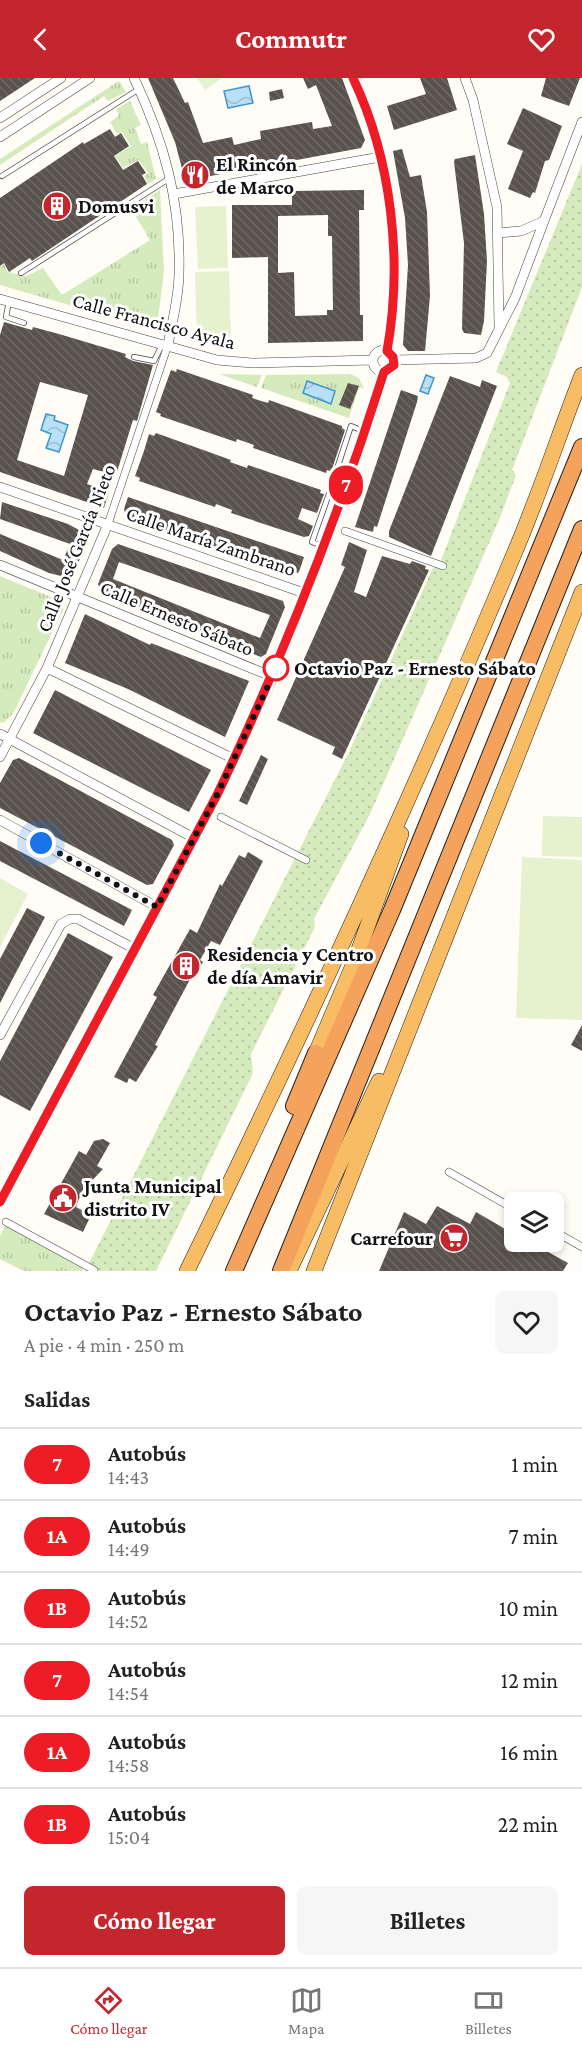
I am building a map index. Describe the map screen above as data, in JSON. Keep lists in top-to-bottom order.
{
  "streets": {
    "street": [
      "Calle Francisco Ayala",
      "Calle María Zambrano",
      "Calle José García Nieto",
      "Calle Ernesto Sábato"
    ]
  },
  "crossings": [
    ["Calle Francisco Ayala", "Calle José García Nieto"],
    ["Calle María Zambrano", "Calle José García Nieto"],
    ["Calle José García Nieto", "Calle Ernesto Sábato"]
  ],
  "places": {
    "restaurant": ["El Rincón de Marco"],
    "building": ["Domusvi", "Residencia y Centro de día Amavir"],
    "other": ["Octavio Paz - Ernesto Sábato"],
    "public building": ["Junta Municipal distrito IV"],
    "supermarket": ["Carrefour"]
  },
  "lines": ["bus line 7"],
  "page": {
    "header": "Commutr",
    "on_map": "7",
    "heading": [
      ["Octavio Paz - Ernesto Sábato", "A pie · 4 min · 250 m"],
      "Salidas"
    ],
    "list": [
      {
        "mark": "7",
        "name": "Autobús",
        "note": "14:43",
        "value": "1 min"
      },
      {
        "mark": "1A",
        "name": "Autobús",
        "note": "14:49",
        "value": "7 min"
      },
      {
        "mark": "1B",
        "name": "Autobús",
        "note": "14:52",
        "value": "10 min"
      },
      {
        "mark": "7",
        "name": "Autobús",
        "note": "14:54",
        "value": "12 min"
      },
      {
        "mark": "1A",
        "name": "Autobús",
        "note": "14:58",
        "value": "16 min"
      },
      {
        "mark": "1B",
        "name": "Autobús",
        "note": "15:04",
        "value": "22 min"
      }
    ],
    "buttons": ["Cómo llegar", "Billetes"],
    "tabs": ["Cómo llegar", "Mapa", "Billetes"]
  }
}
